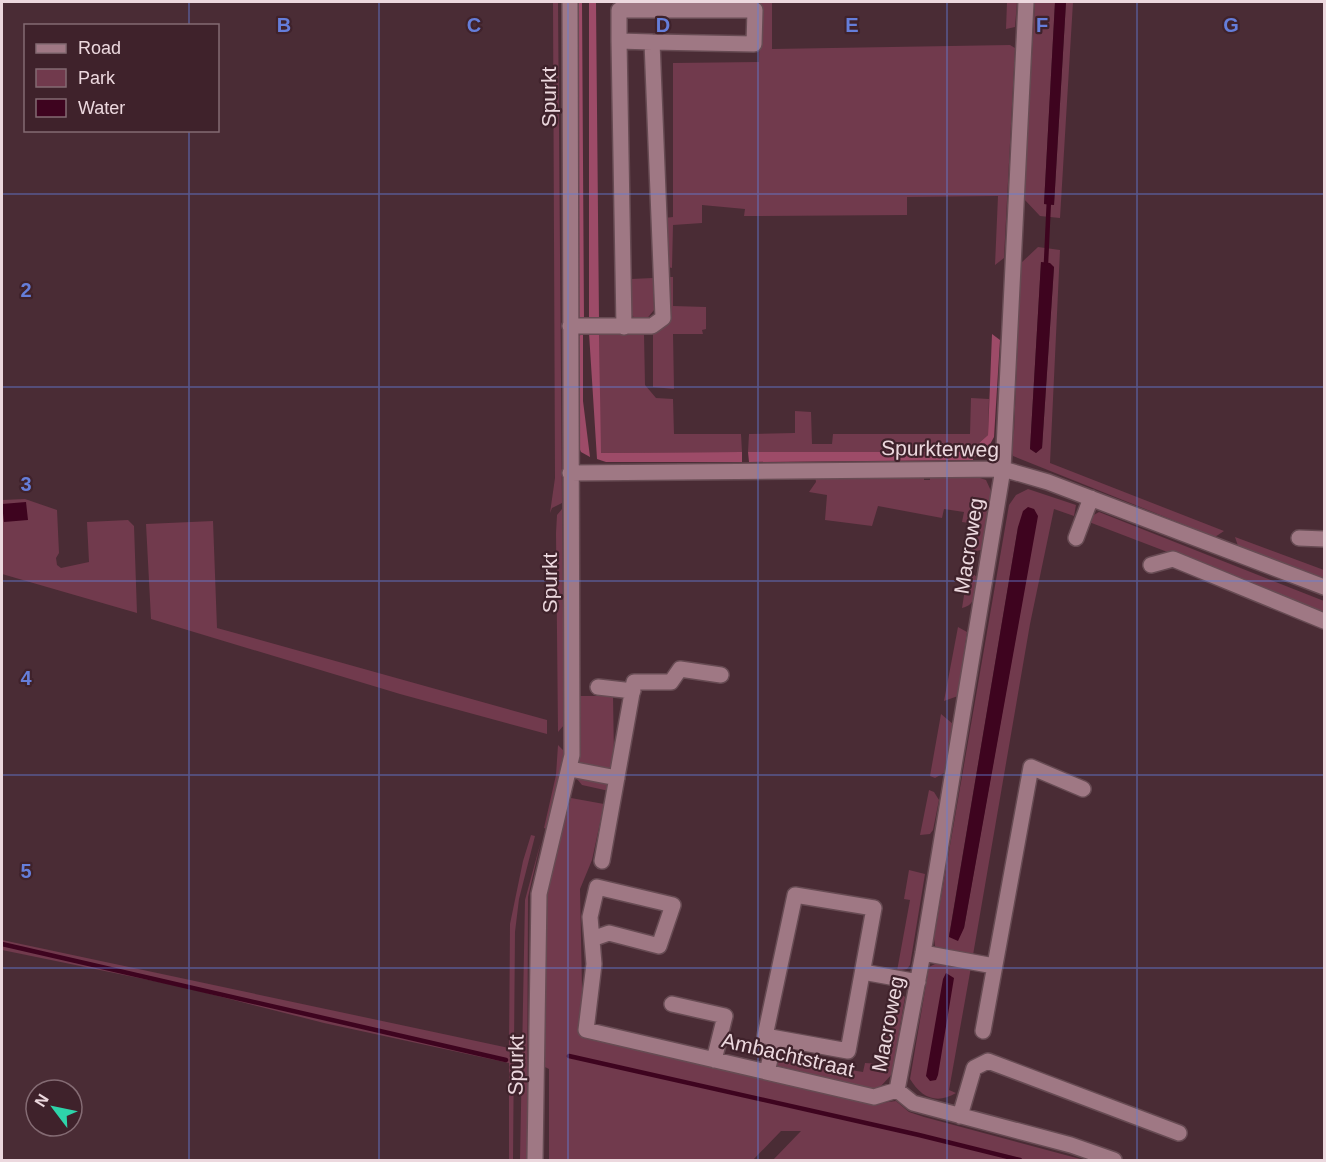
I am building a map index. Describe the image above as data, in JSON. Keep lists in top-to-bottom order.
{
  "streets": {
    "street": [
      "Spurkt",
      "Spurkterweg",
      "Macroweg",
      "Ambachtstraat"
    ]
  },
  "crossings": [
    ["Spurkt", "Spurkterweg"],
    ["Spurkterweg", "Macroweg"],
    ["Macroweg", "Ambachtstraat"]
  ],
  "legend": ["Road", "Park", "Water"],
  "north": "top left",
  "grid": {
    "columns": [
      "B",
      "C",
      "D",
      "E",
      "F",
      "G"
    ],
    "rows": [
      "2",
      "3",
      "4",
      "5"
    ]
  }
}
